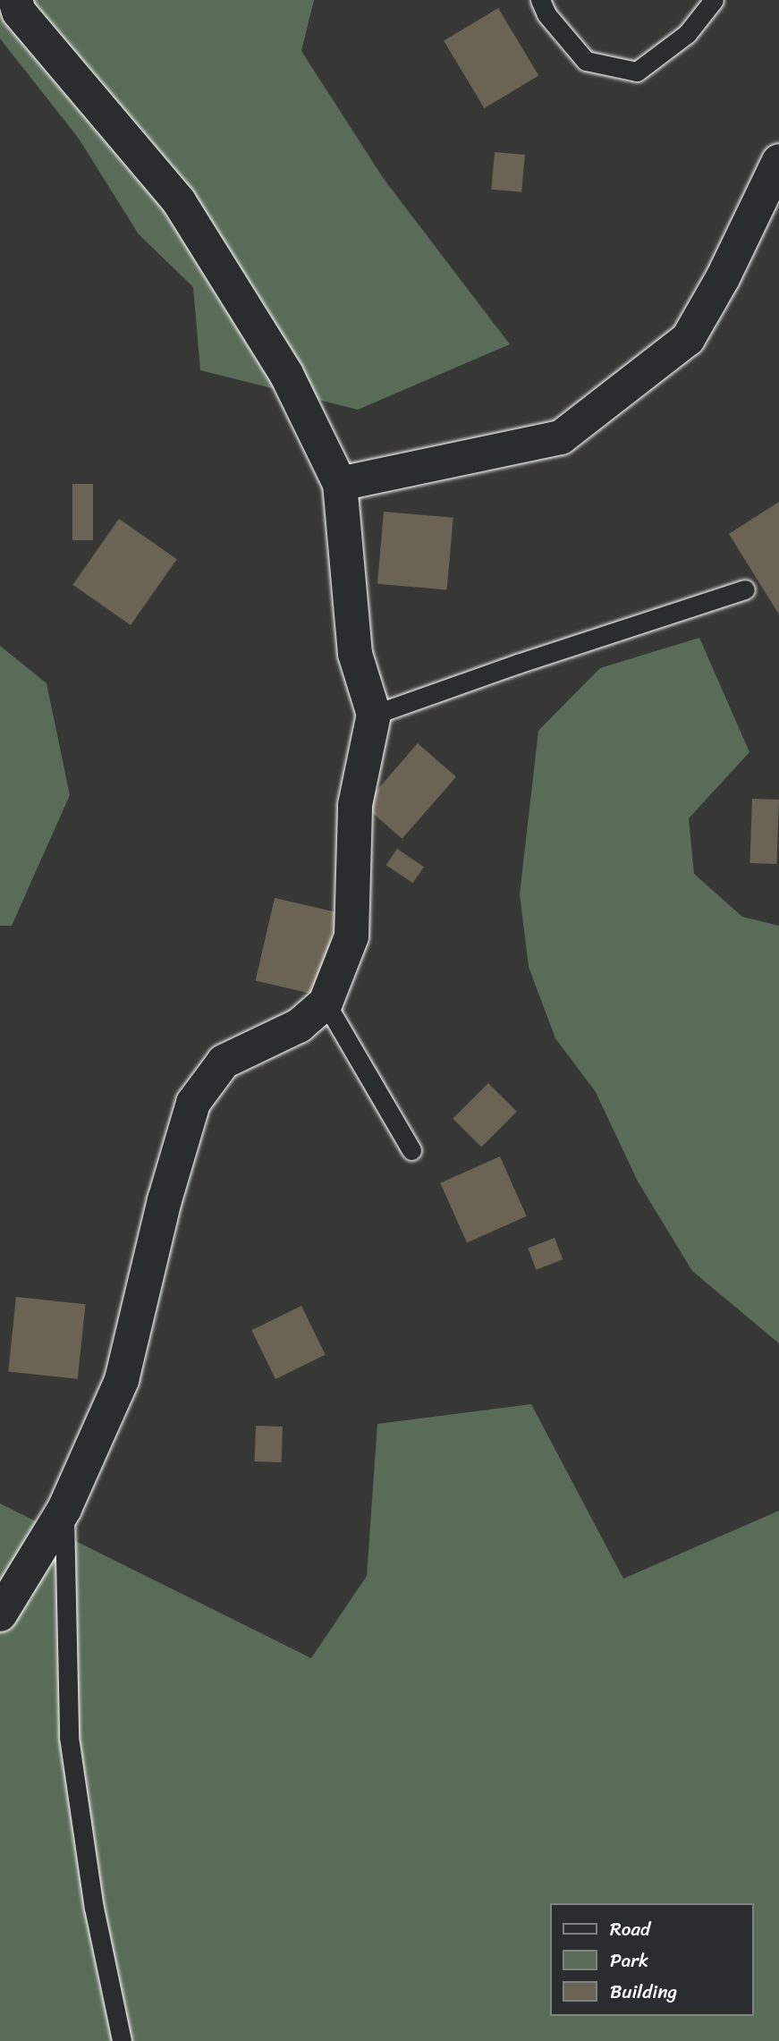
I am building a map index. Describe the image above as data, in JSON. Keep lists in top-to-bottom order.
{
  "legend": ["Road", "Park", "Building"]
}
